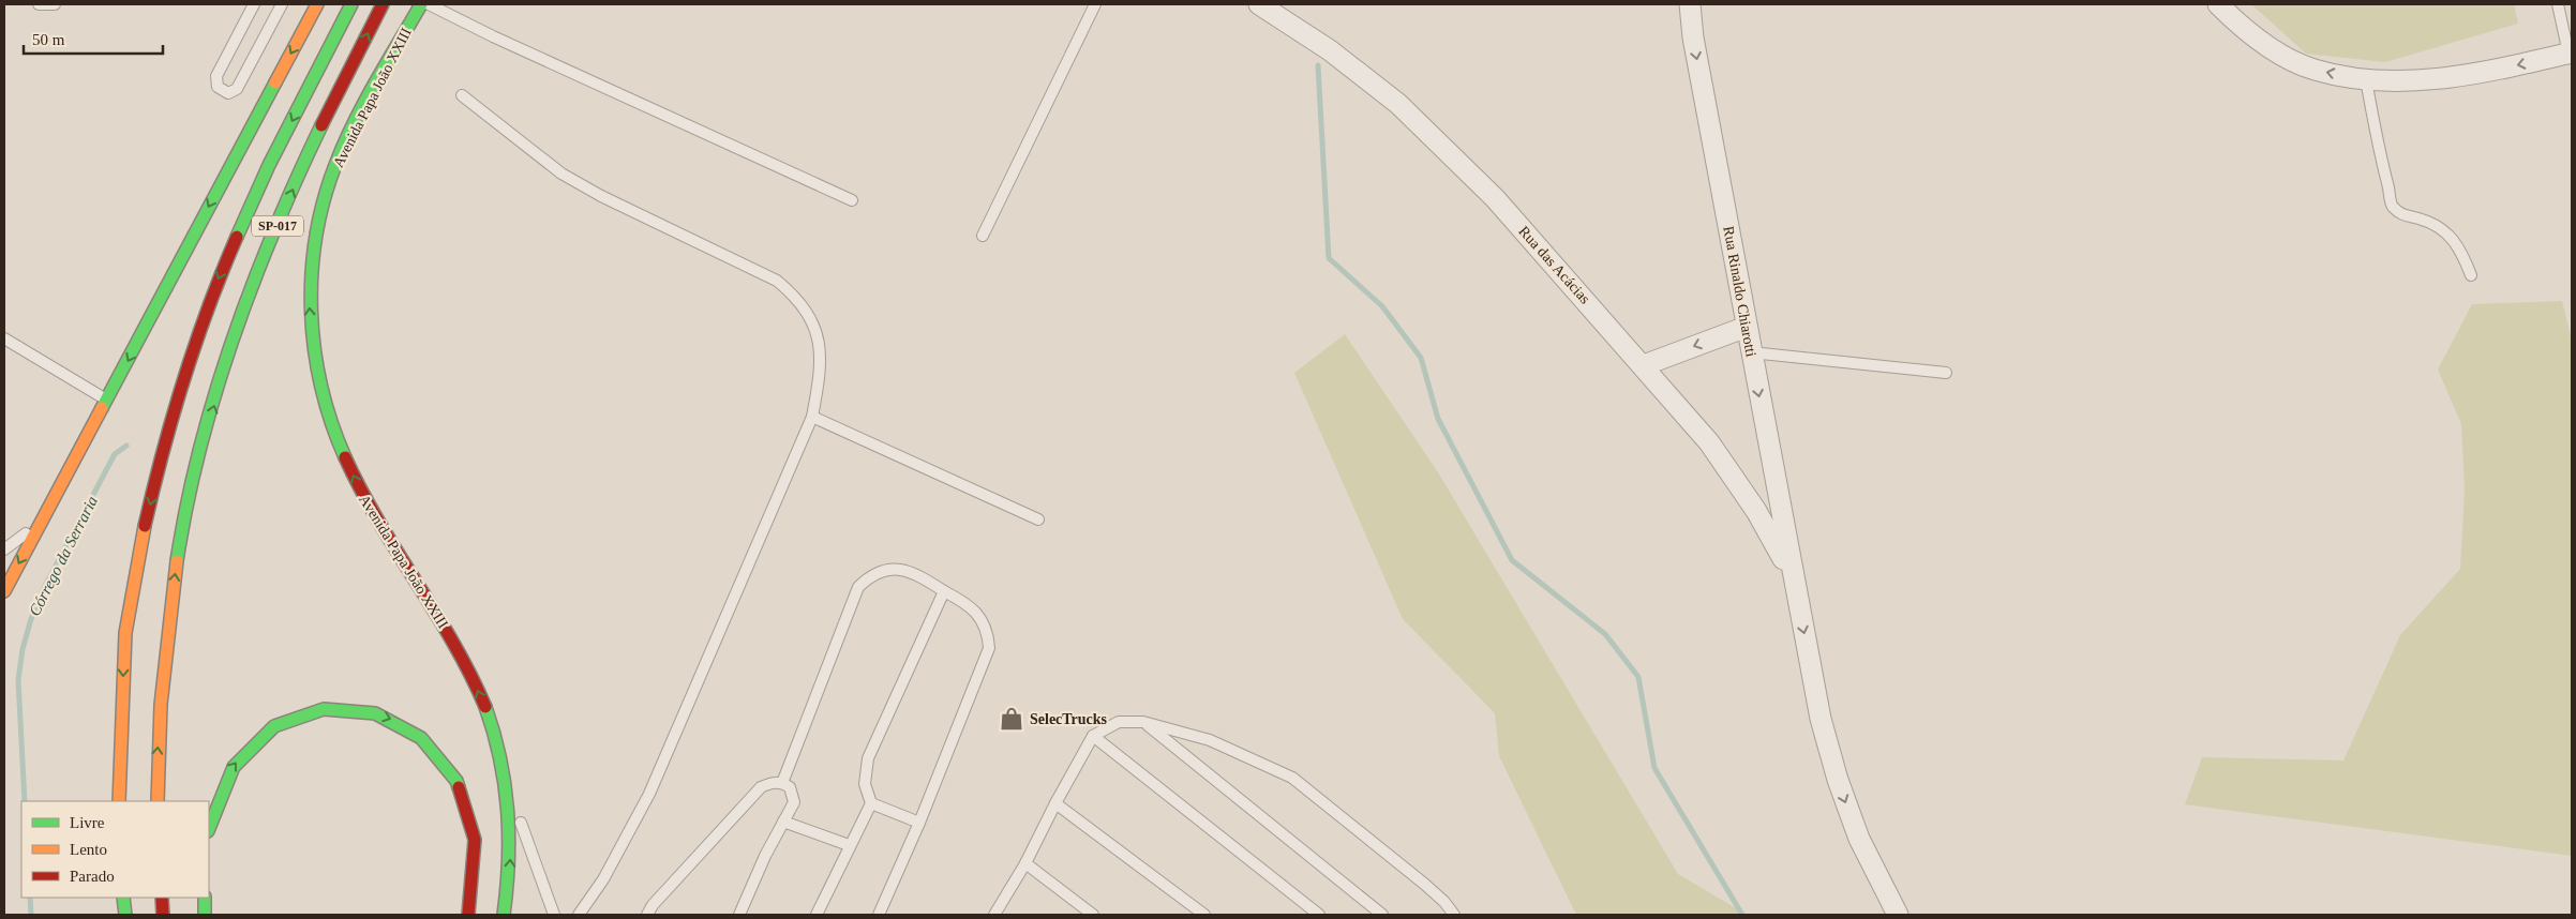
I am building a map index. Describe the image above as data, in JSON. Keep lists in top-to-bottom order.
{
  "streets": {
    "main road": ["Avenida Papa João XXIII", "SP-017"],
    "street": ["Rua das Acácias", "Rua Rinaldo Chiarotti"]
  },
  "crossings": [
    ["Rua das Acácias", "Rua Rinaldo Chiarotti"]
  ],
  "one_way": ["Rua Rinaldo Chiarotti"],
  "water": ["Córrego da Serraria"],
  "places": {
    "shop": ["SelecTrucks"]
  },
  "legend": ["Livre", "Lento", "Parado"],
  "scale_bar": "50 m"
}
